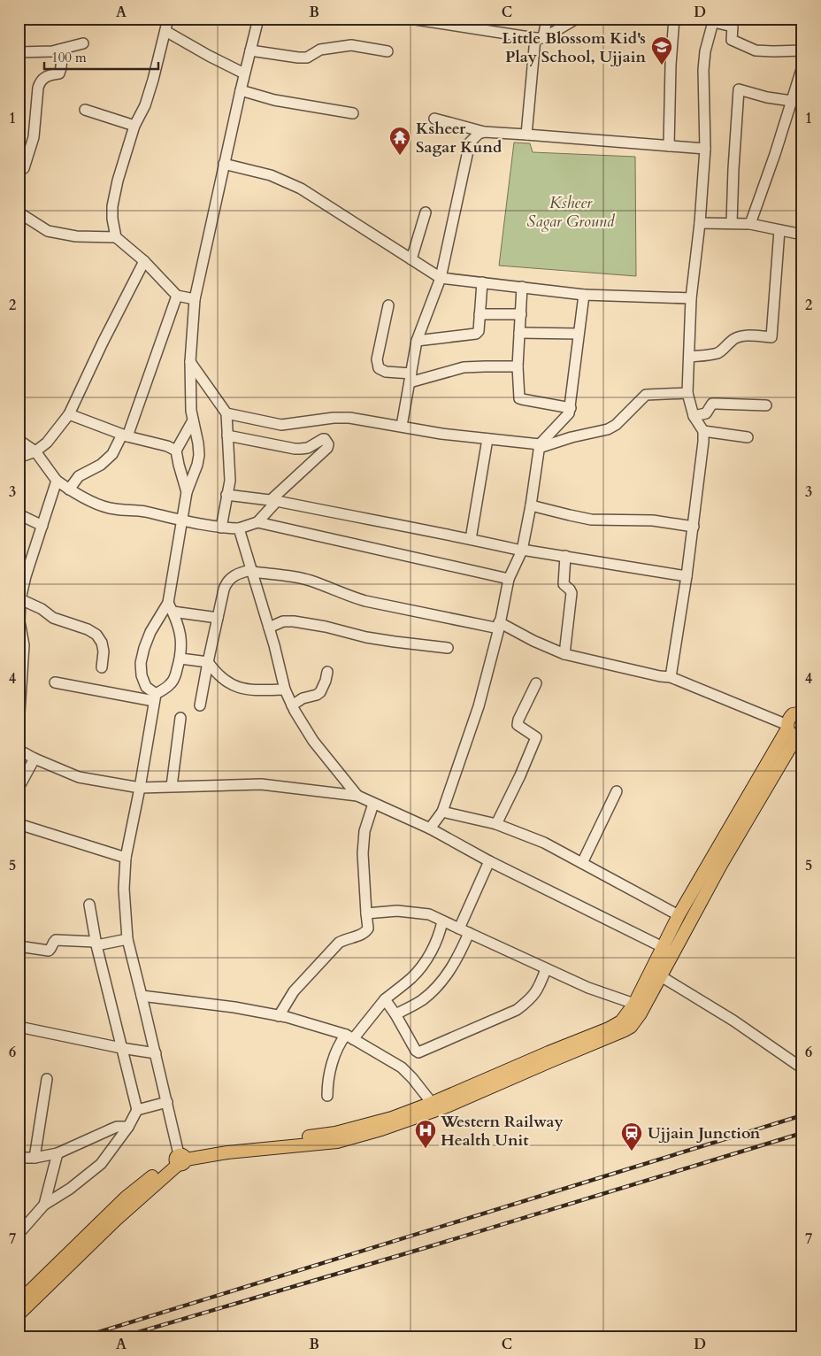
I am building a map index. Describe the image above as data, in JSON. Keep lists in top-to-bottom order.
{
  "parks": ["Ksheer Sagar Ground"],
  "places": {
    "school or university": ["Little Blossom Kid's Play School, Ujjain"],
    "temple": ["Ksheer Sagar Kund"],
    "hospital": ["Western Railway Health Unit"],
    "station": ["Ujjain Junction"]
  },
  "scale_bar": "100 m",
  "grid": {
    "columns": [
      "A",
      "B",
      "C",
      "D"
    ],
    "rows": [
      "1",
      "2",
      "3",
      "4",
      "5",
      "6",
      "7"
    ]
  }
}
